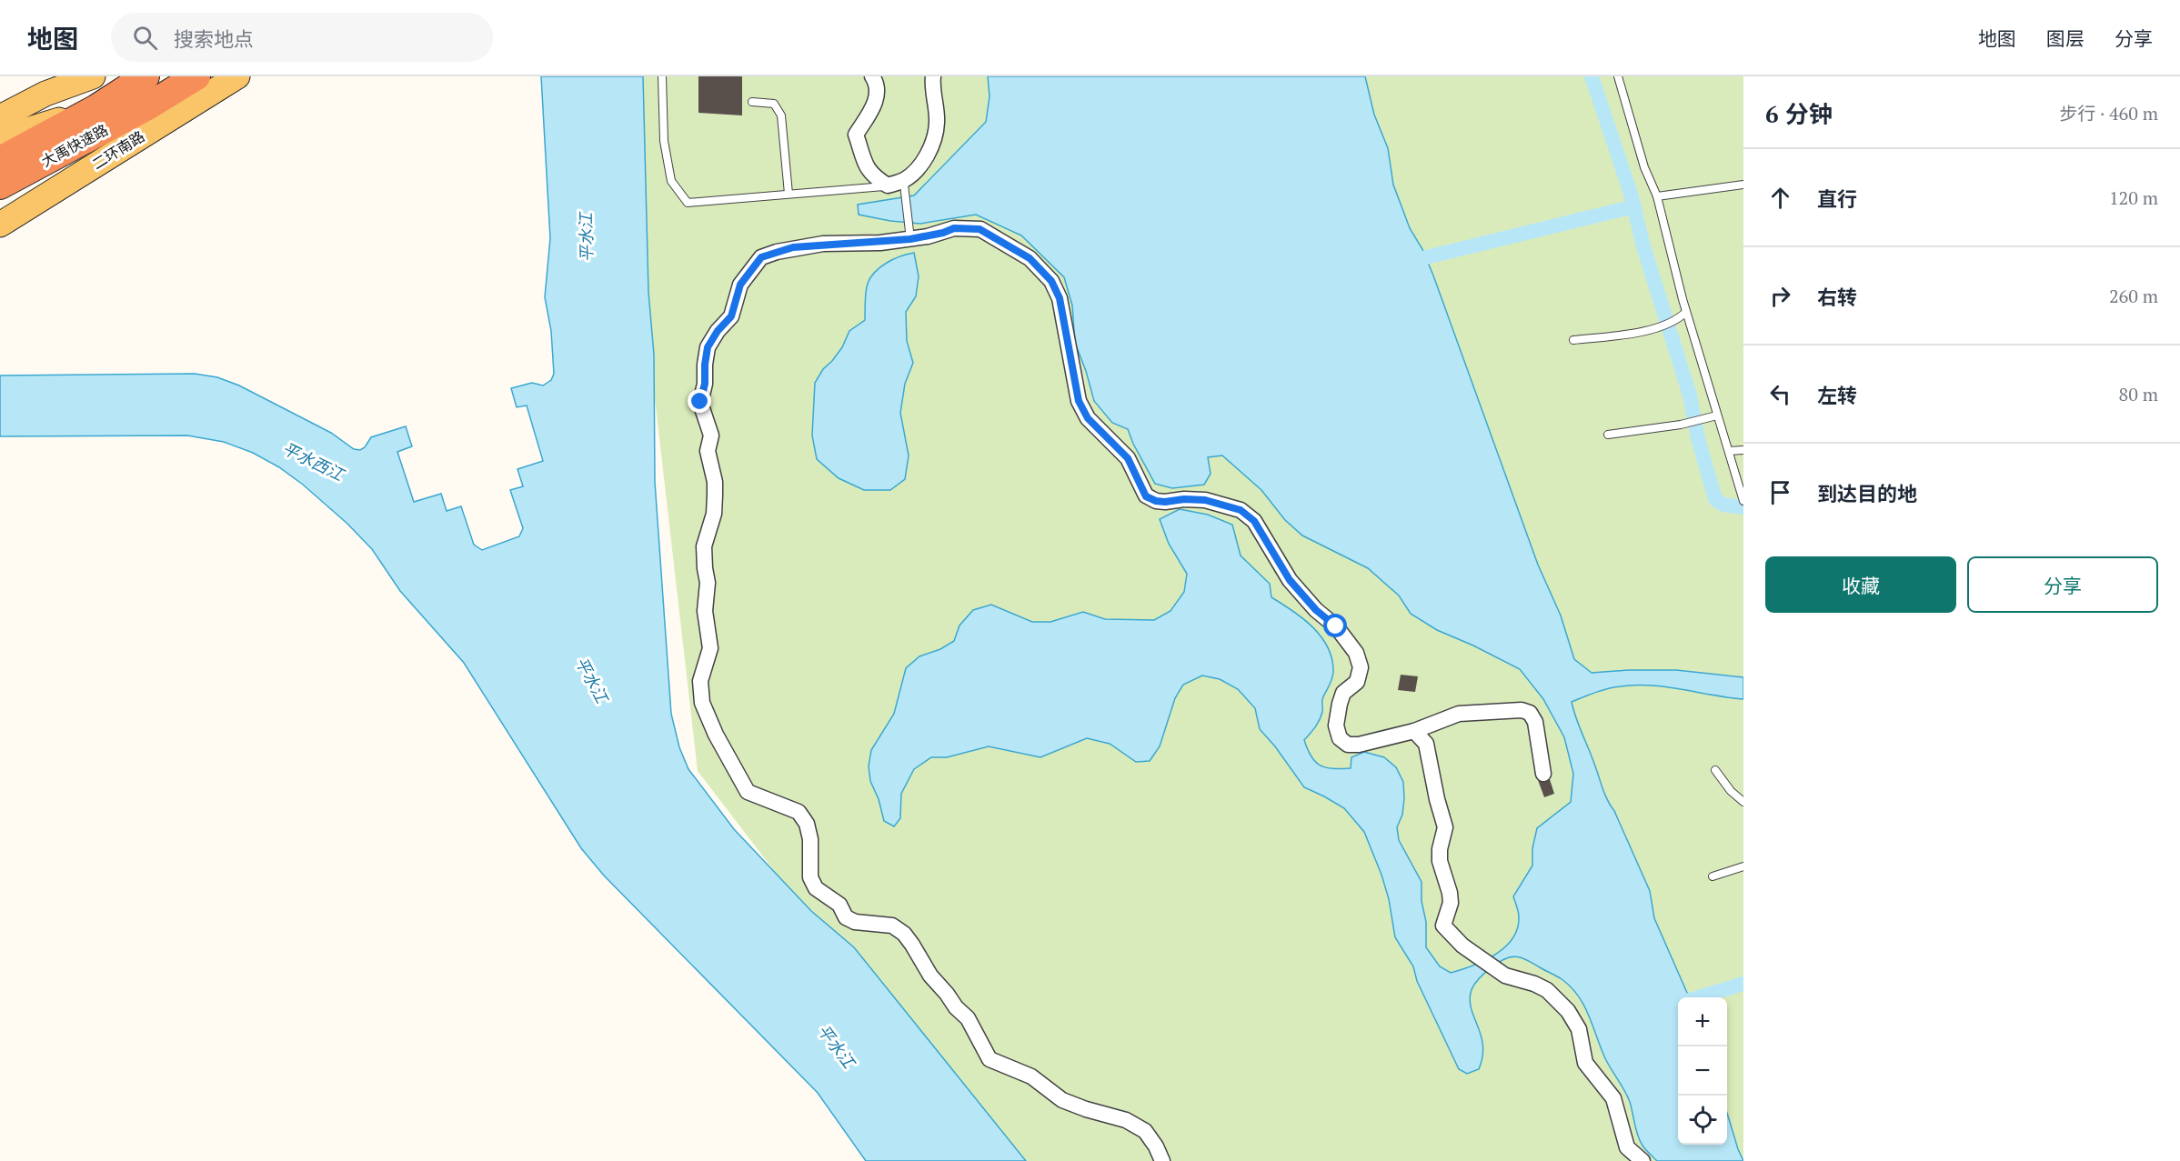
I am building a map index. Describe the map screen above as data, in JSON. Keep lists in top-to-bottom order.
{
  "streets": {
    "highway": ["大禹快速路", "二环南路"]
  },
  "crossings": [
    ["大禹快速路", "二环南路"]
  ],
  "water": ["平水江", "平水西江"],
  "page": {
    "header": "地图",
    "search": "搜索地点",
    "nav": ["地图", "图层", "分享"],
    "heading": ["6 分钟", "步行 · 460 m"],
    "list": [
      ["直行", "120 m"],
      ["右转", "260 m"],
      ["左转", "80 m"],
      "到达目的地"
    ],
    "buttons": ["收藏", "分享"],
    "map_buttons": ["+", "−"]
  }
}
